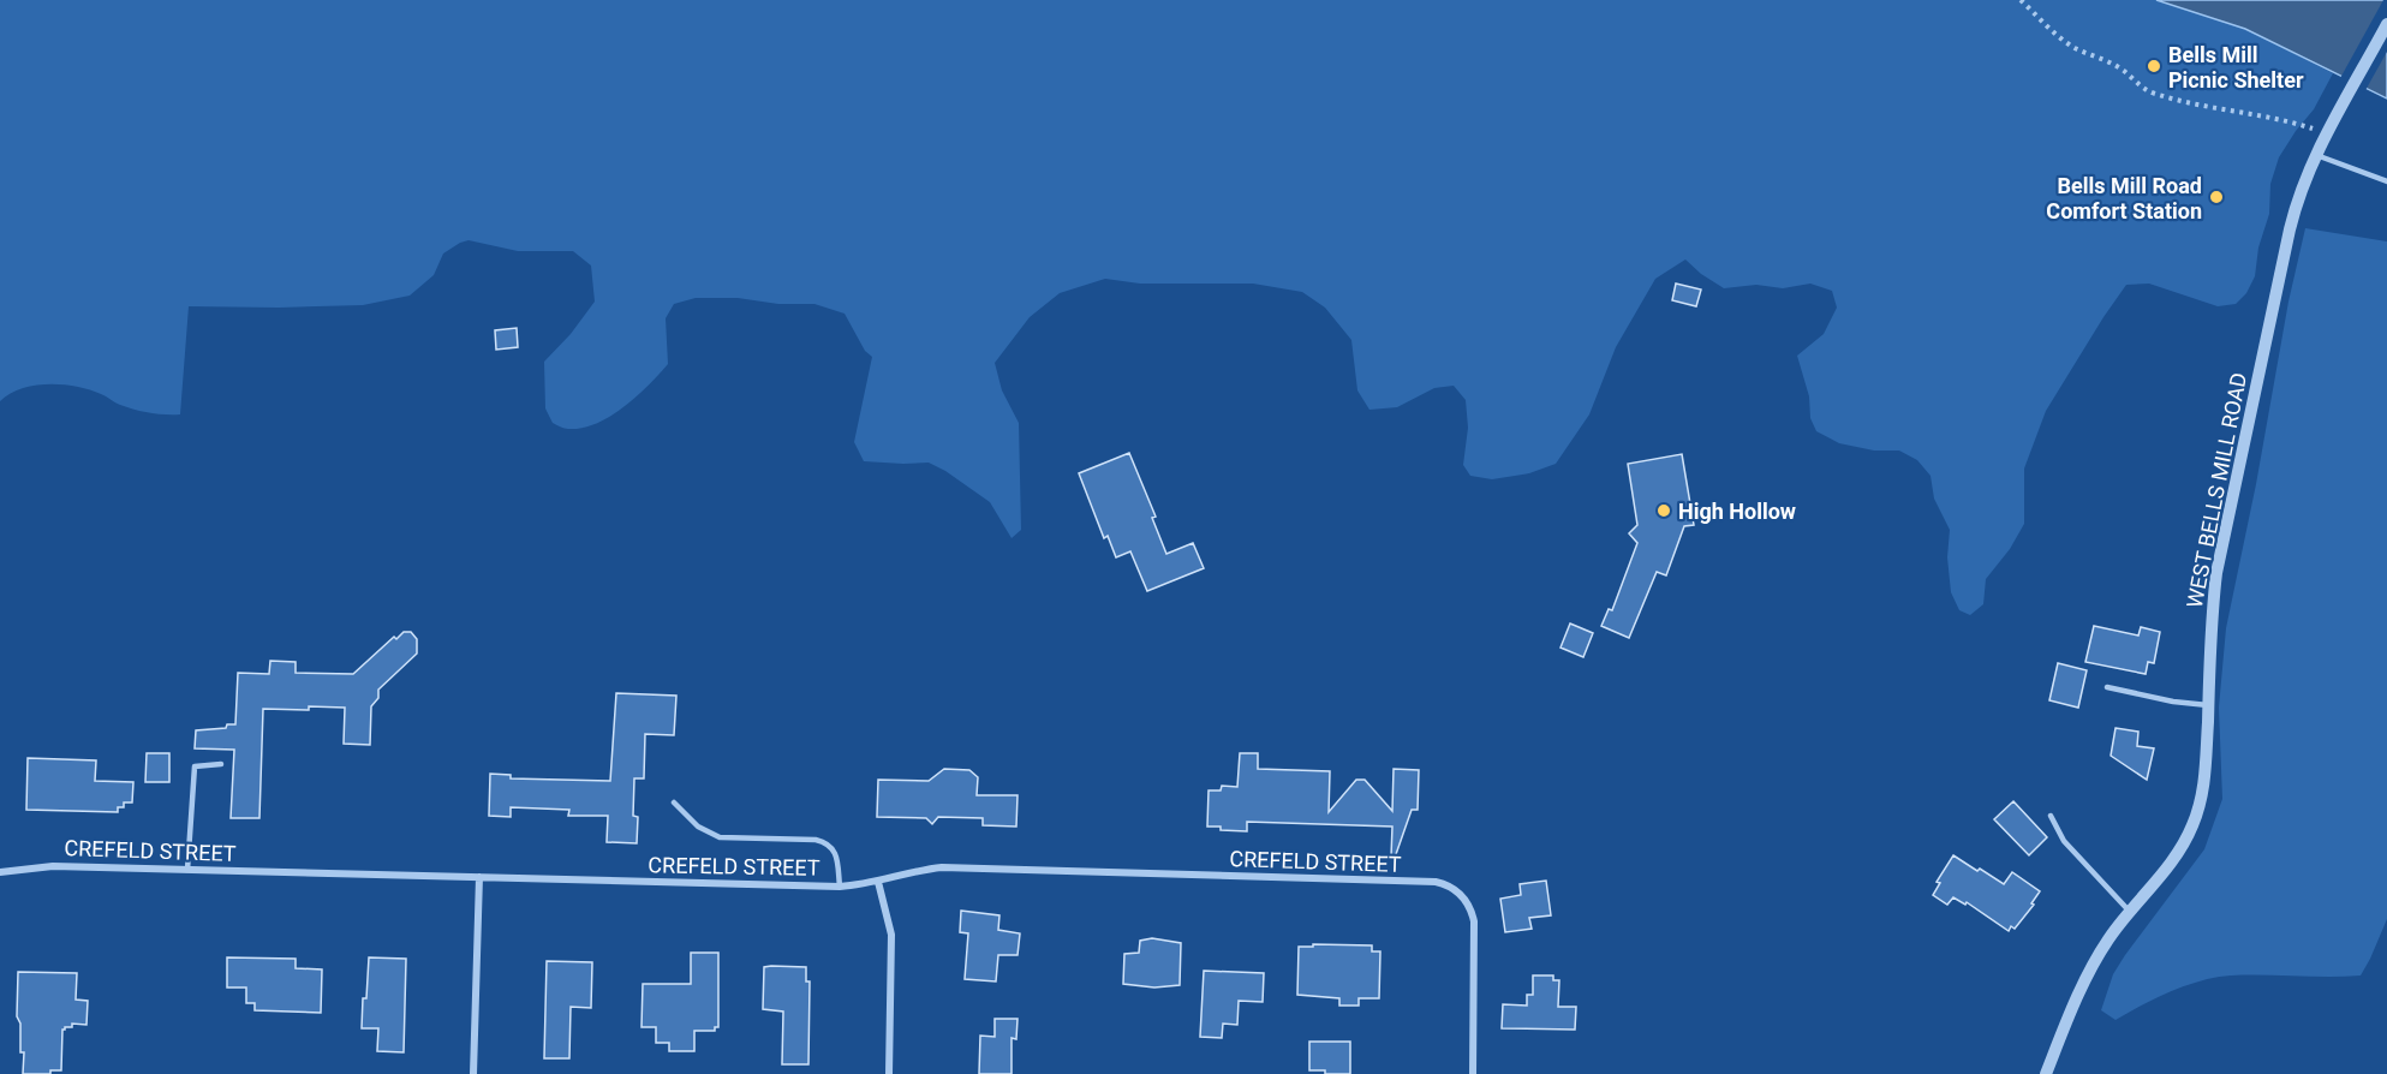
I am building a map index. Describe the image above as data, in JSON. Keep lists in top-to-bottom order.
{
  "streets": {
    "street": ["WEST BELLS MILL ROAD", "CREFELD STREET"]
  },
  "places": ["Bells Mill Picnic Shelter", "Bells Mill Road Comfort Station", "High Hollow"]
}
